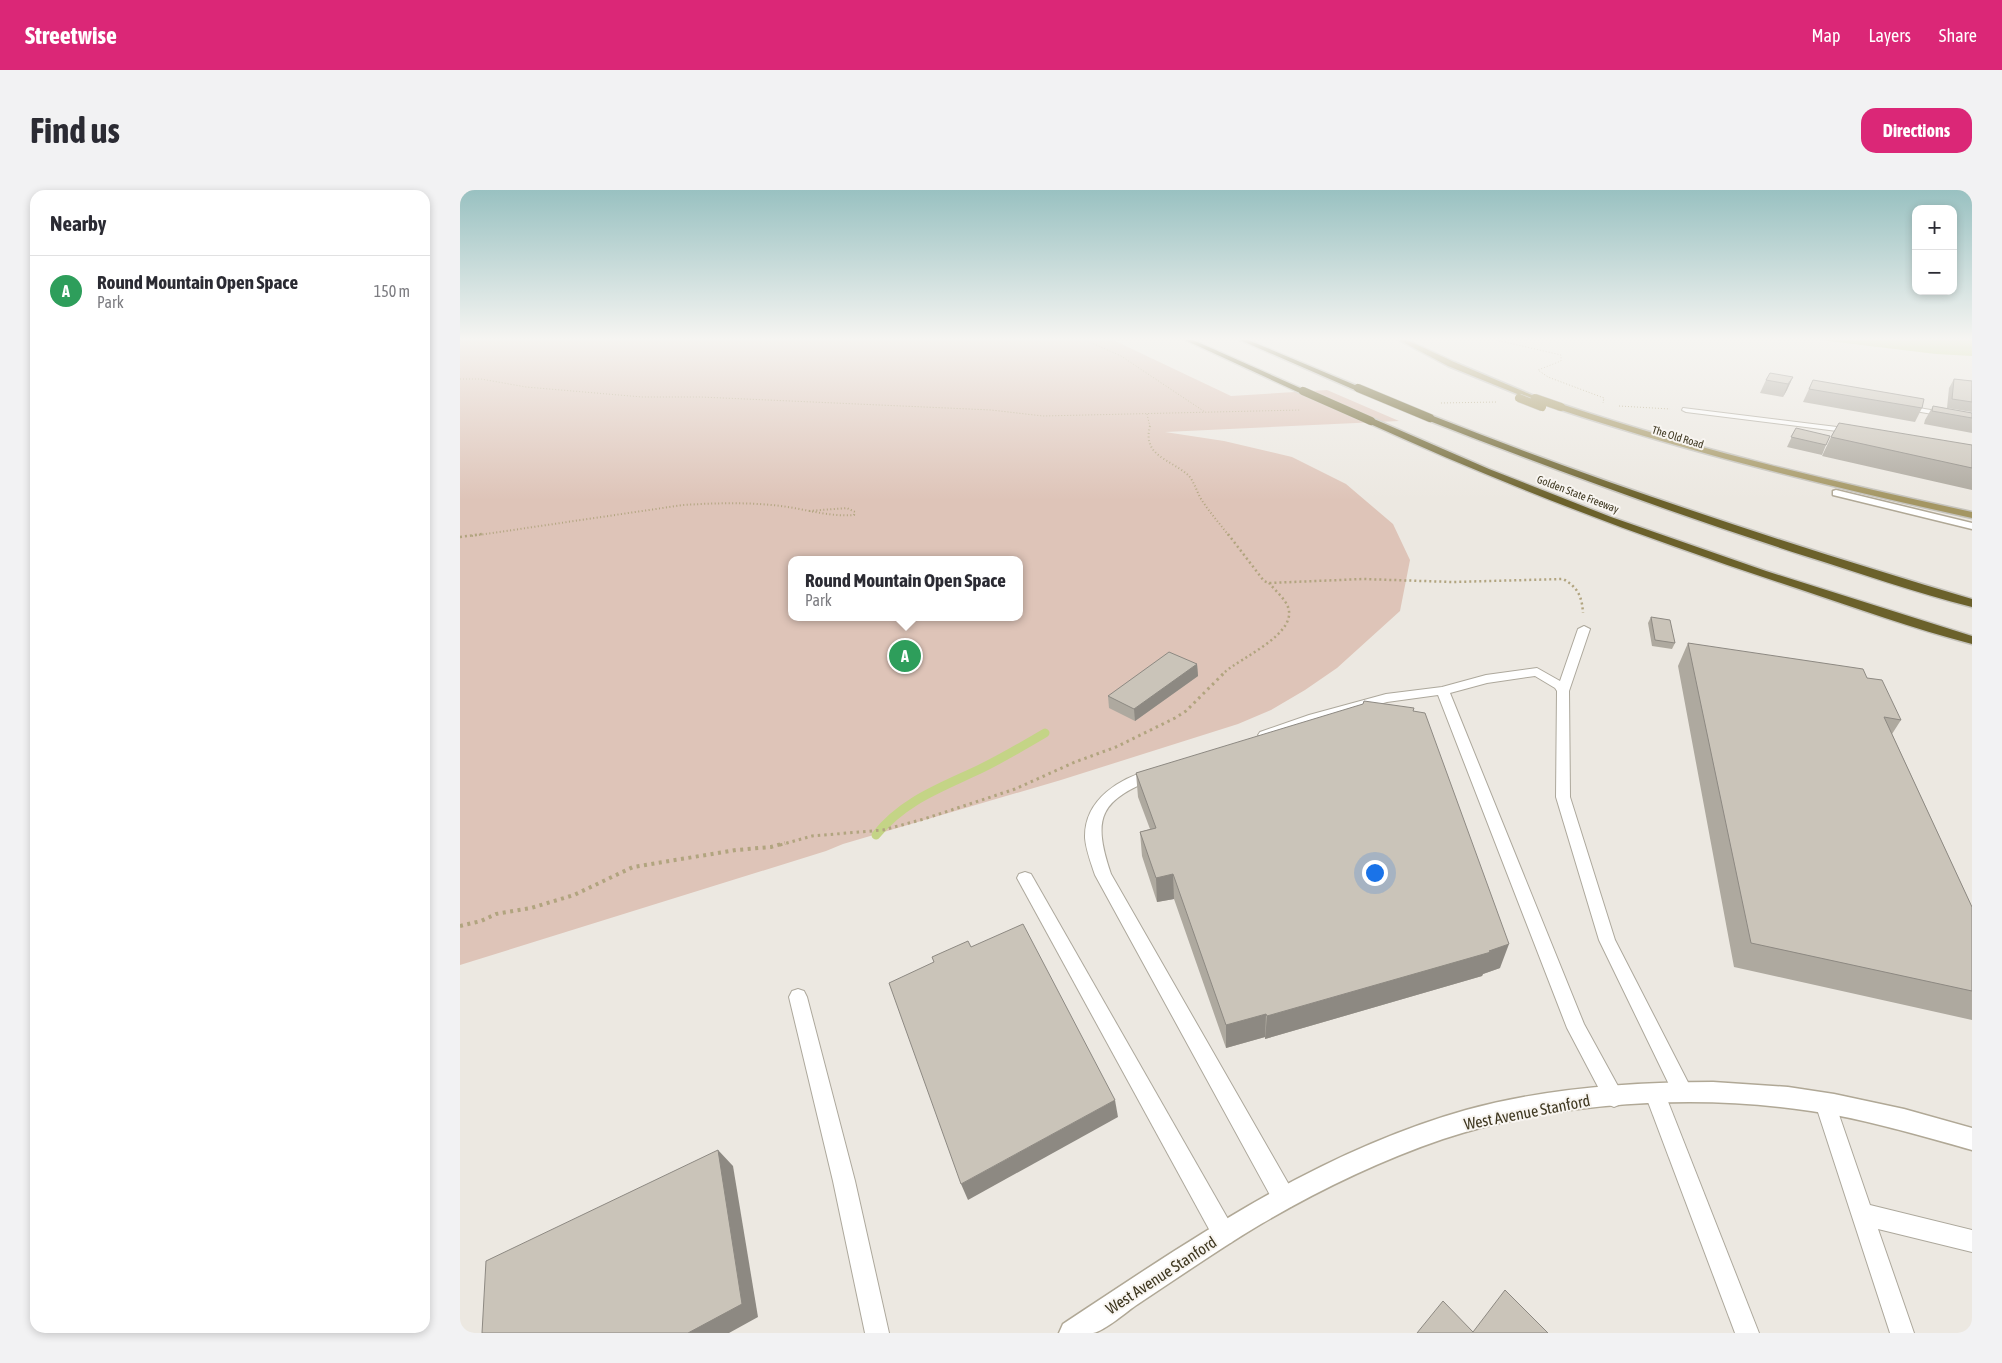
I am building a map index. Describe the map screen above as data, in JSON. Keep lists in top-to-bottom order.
{
  "streets": {
    "highway": ["Golden State Freeway"],
    "main road": ["The Old Road"],
    "street": ["West Avenue Stanford"]
  },
  "page": {
    "header": "Streetwise",
    "nav": ["Map", "Layers", "Share"],
    "buttons": "Directions",
    "title": "Find us",
    "heading": "Nearby",
    "map_buttons": ["+", "−"],
    "list": [
      {
        "mark": "A",
        "name": "Round Mountain Open Space",
        "note": "Park",
        "value": "150 m"
      }
    ],
    "popup": ["Round Mountain Open Space", "Park"],
    "pins": "A"
  }
}
